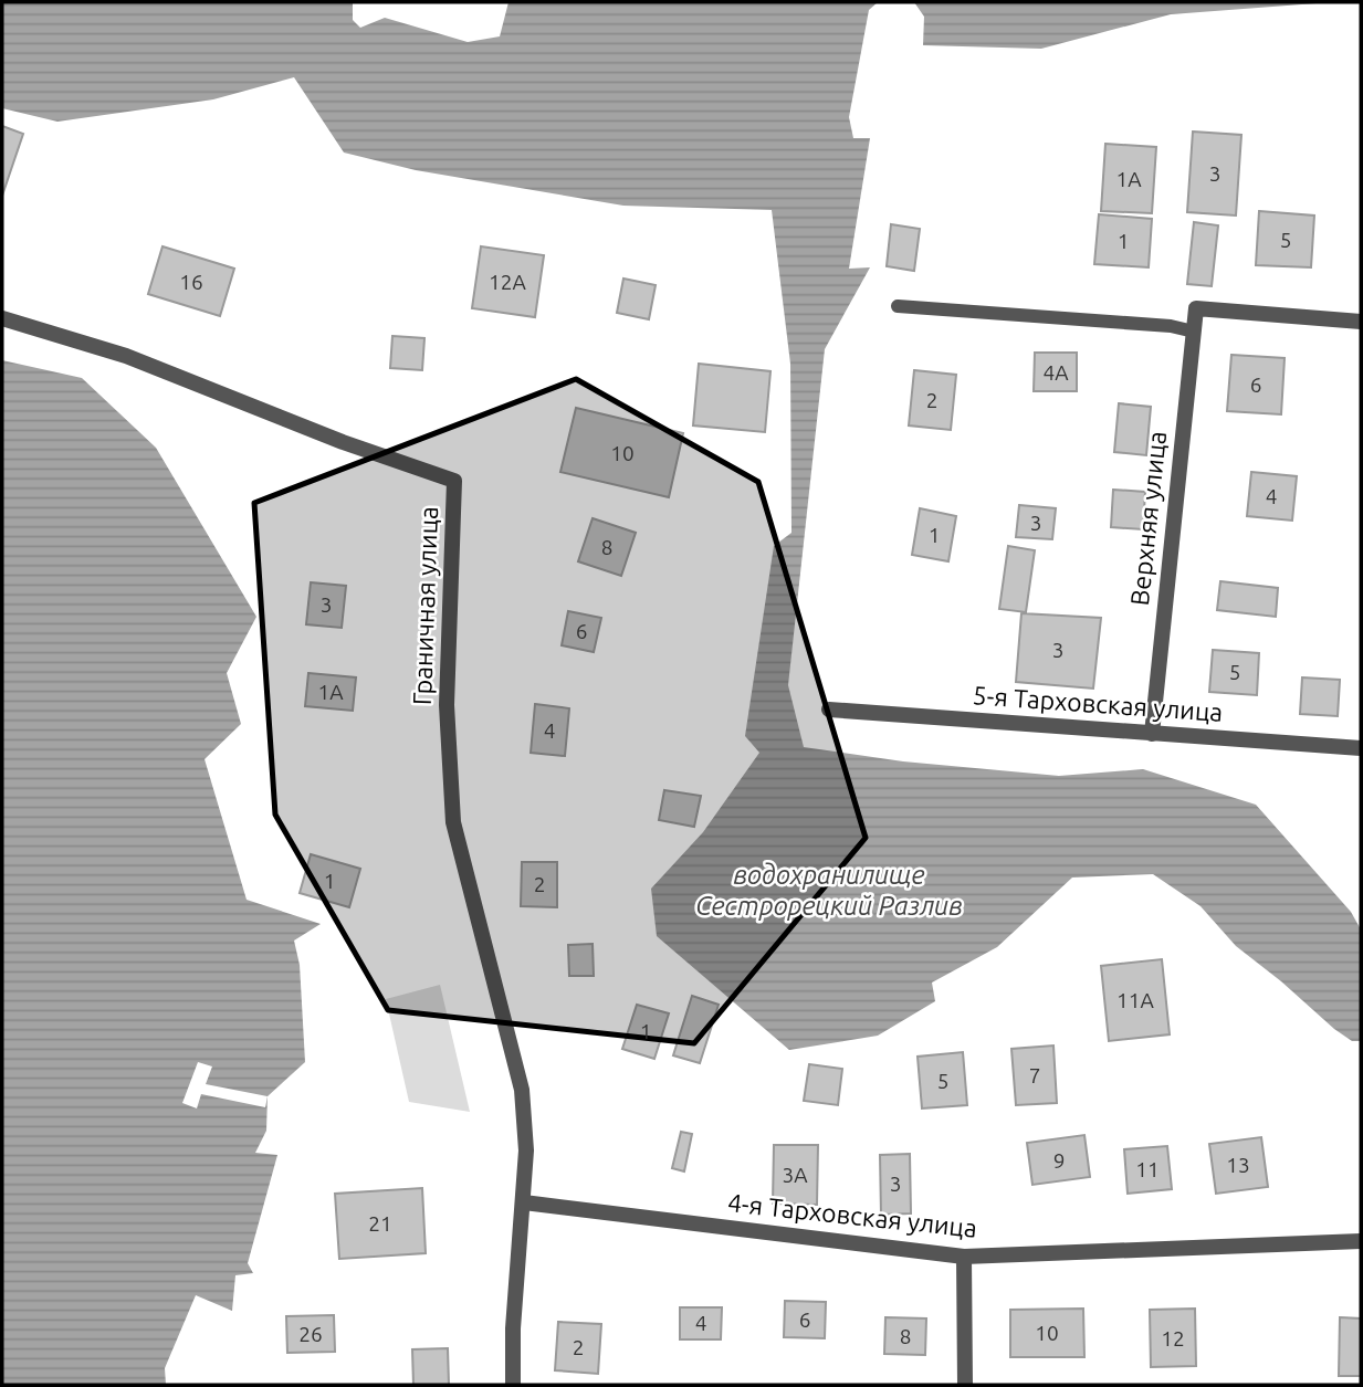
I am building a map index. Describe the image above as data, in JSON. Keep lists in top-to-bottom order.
{
  "streets": {
    "street": [
      "Верхняя улица",
      "Граничная улица",
      "5-я Тарховская улица",
      "4-я Тарховская улица"
    ]
  },
  "crossings": [
    ["Верхняя улица", "5-я Тарховская улица"],
    ["Граничная улица", "4-я Тарховская улица"]
  ],
  "water": ["водохранилище Сестрорецкий Разлив"],
  "house_numbers": [
    "3",
    "1А",
    "5",
    "1",
    "16",
    "12А",
    "4А",
    "6",
    "2",
    "10",
    "4",
    "3",
    "1",
    "8",
    "3",
    "6",
    "3",
    "5",
    "1А",
    "4",
    "1",
    "2",
    "11А",
    "1",
    "7",
    "5",
    "9",
    "13",
    "11",
    "3А",
    "3",
    "21",
    "6",
    "4",
    "10",
    "26",
    "8",
    "12",
    "2"
  ]
}
